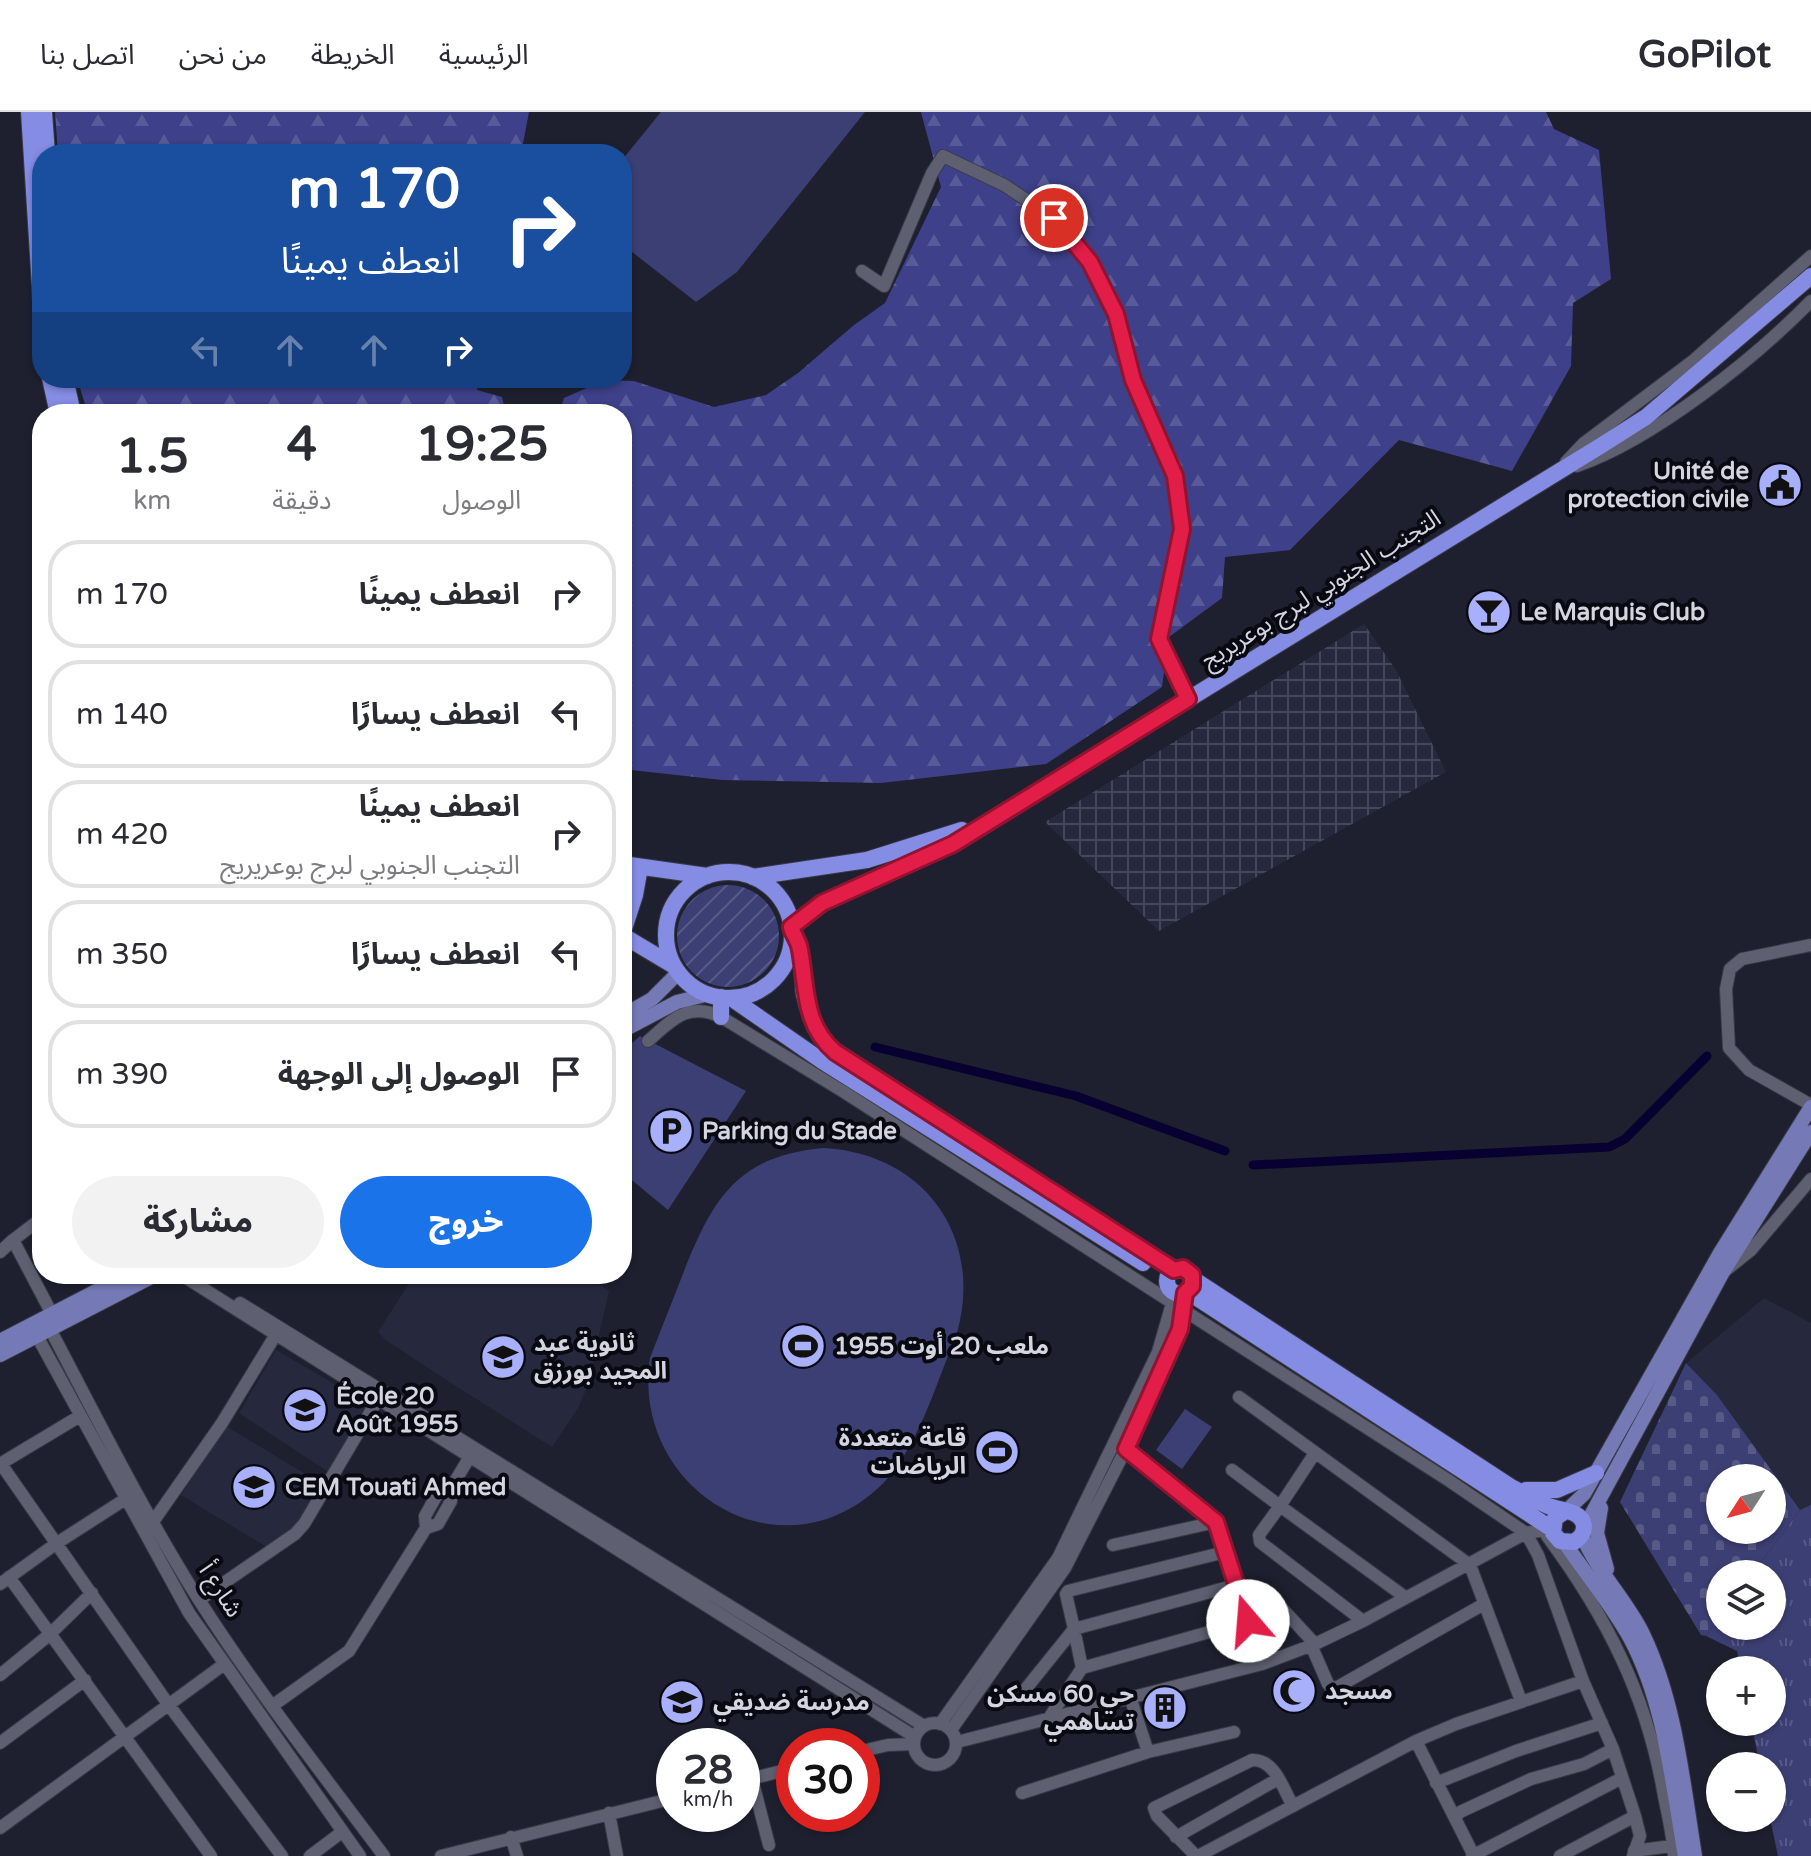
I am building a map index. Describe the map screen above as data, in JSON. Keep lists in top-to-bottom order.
{
  "streets": {
    "highway": ["التجنب الجنوبي لبرج بوعريريج"],
    "street": ["شارع أ"]
  },
  "places": {
    "public building": ["Unité de protection civile"],
    "bar": ["Le Marquis Club"],
    "parking": ["Parking du Stade"],
    "sports": ["ملعب 20 أوت 1955", "قاعة متعددة الرياضات"],
    "school or university": [
      "ثانوية عبد المجيد بورزق",
      "École 20 Août 1955",
      "CEM Touati Ahmed",
      "مدرسة ضديقي"
    ],
    "mosque": ["مسجد"],
    "building": ["حي 60 مسكن تساهمي"]
  },
  "north": "bottom left",
  "page": {
    "header": "GoPilot",
    "nav": [
      "الرئيسية",
      "الخريطة",
      "من نحن",
      "اتصل بنا"
    ],
    "turn": ["170 m", "انعطف يمينًا"],
    "eta": [
      "19:25",
      "الوصول",
      "4",
      "دقيقة",
      "1.5",
      "km"
    ],
    "list": [
      {
        "name": "انعطف يمينًا",
        "value": "170 m"
      },
      {
        "name": "انعطف يسارًا",
        "value": "140 m"
      },
      {
        "name": "انعطف يمينًا",
        "note": "التجنب الجنوبي لبرج بوعريريج",
        "value": "420 m"
      },
      {
        "name": "انعطف يسارًا",
        "value": "350 m"
      },
      {
        "name": "الوصول إلى الوجهة",
        "value": "390 m"
      }
    ],
    "buttons": ["خروج", "مشاركة"],
    "map_buttons": ["+", "−"],
    "speed": "28 km/h",
    "limit": "30"
  }
}
